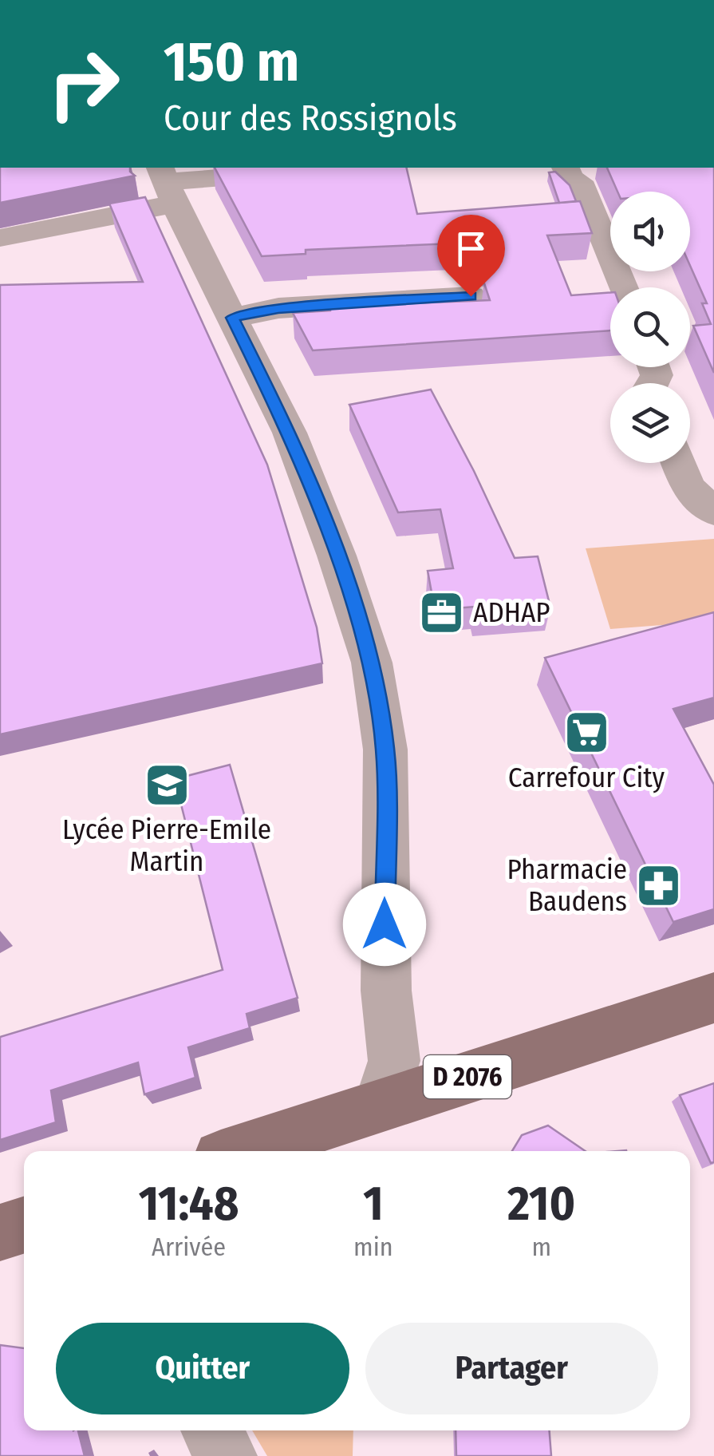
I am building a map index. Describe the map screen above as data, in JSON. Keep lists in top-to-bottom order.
{
  "streets": {
    "main road": ["D 2076"]
  },
  "places": {
    "office": ["ADHAP"],
    "supermarket": ["Carrefour City"],
    "school or university": ["Lycée Pierre-Emile Martin"],
    "pharmacy": ["Pharmacie Baudens"]
  },
  "page": {
    "turn": ["150 m", "Cour des Rossignols"],
    "eta": [
      "11:48",
      "Arrivée",
      "1",
      "min",
      "210",
      "m"
    ],
    "buttons": ["Quitter", "Partager"]
  }
}
